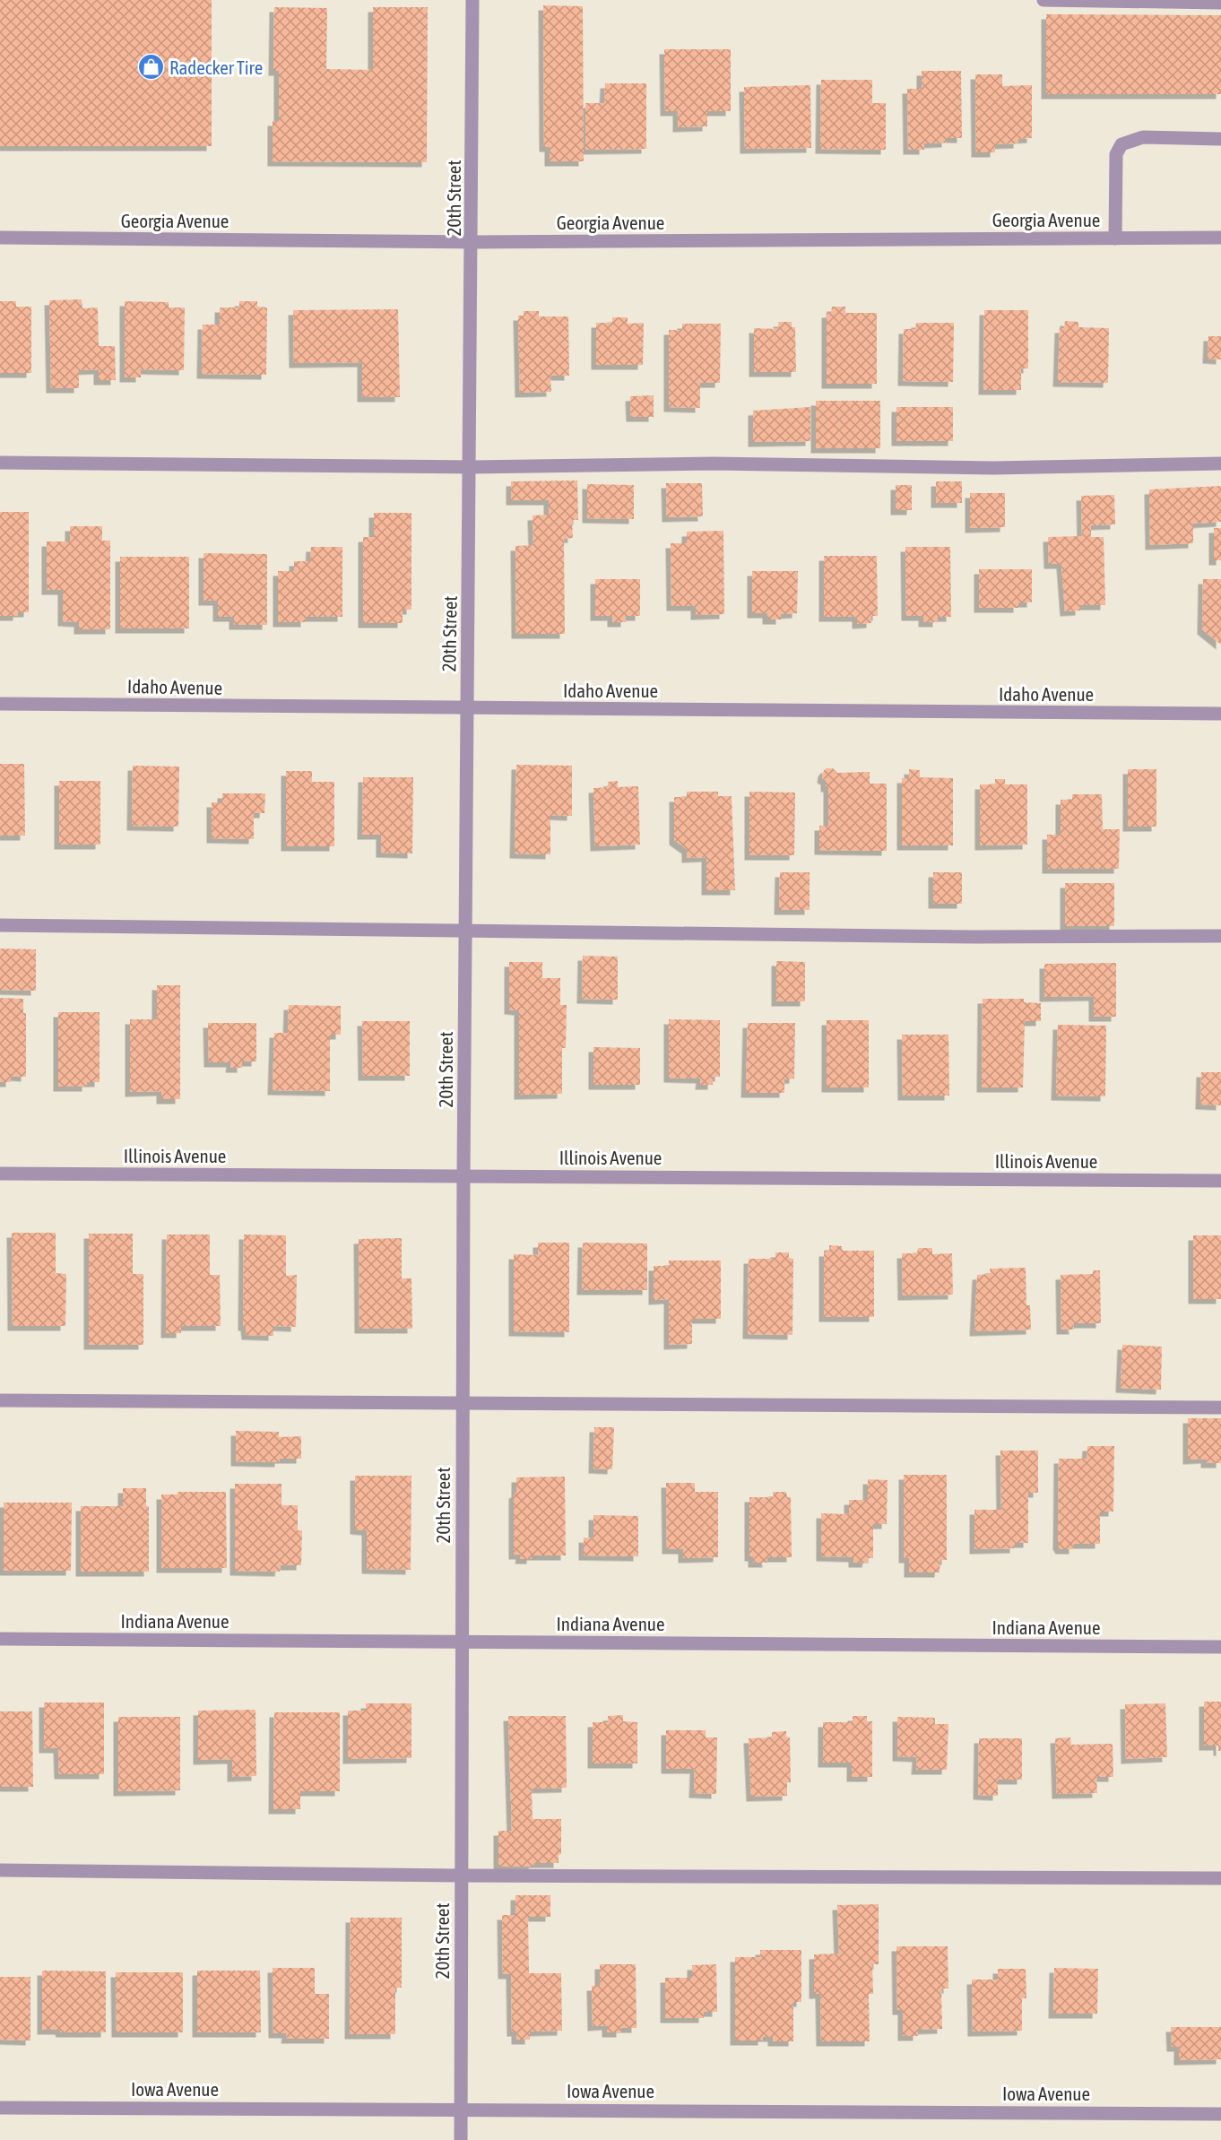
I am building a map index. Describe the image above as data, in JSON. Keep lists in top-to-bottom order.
{
  "streets": {
    "street": [
      "20th Street",
      "Georgia Avenue",
      "Idaho Avenue",
      "Illinois Avenue",
      "Indiana Avenue",
      "Iowa Avenue"
    ]
  },
  "crossings": [
    ["20th Street", "Georgia Avenue"],
    ["20th Street", "Idaho Avenue"],
    ["20th Street", "Illinois Avenue"],
    ["20th Street", "Indiana Avenue"],
    ["20th Street", "Iowa Avenue"]
  ],
  "places": {
    "shop": ["Radecker Tire"]
  }
}
